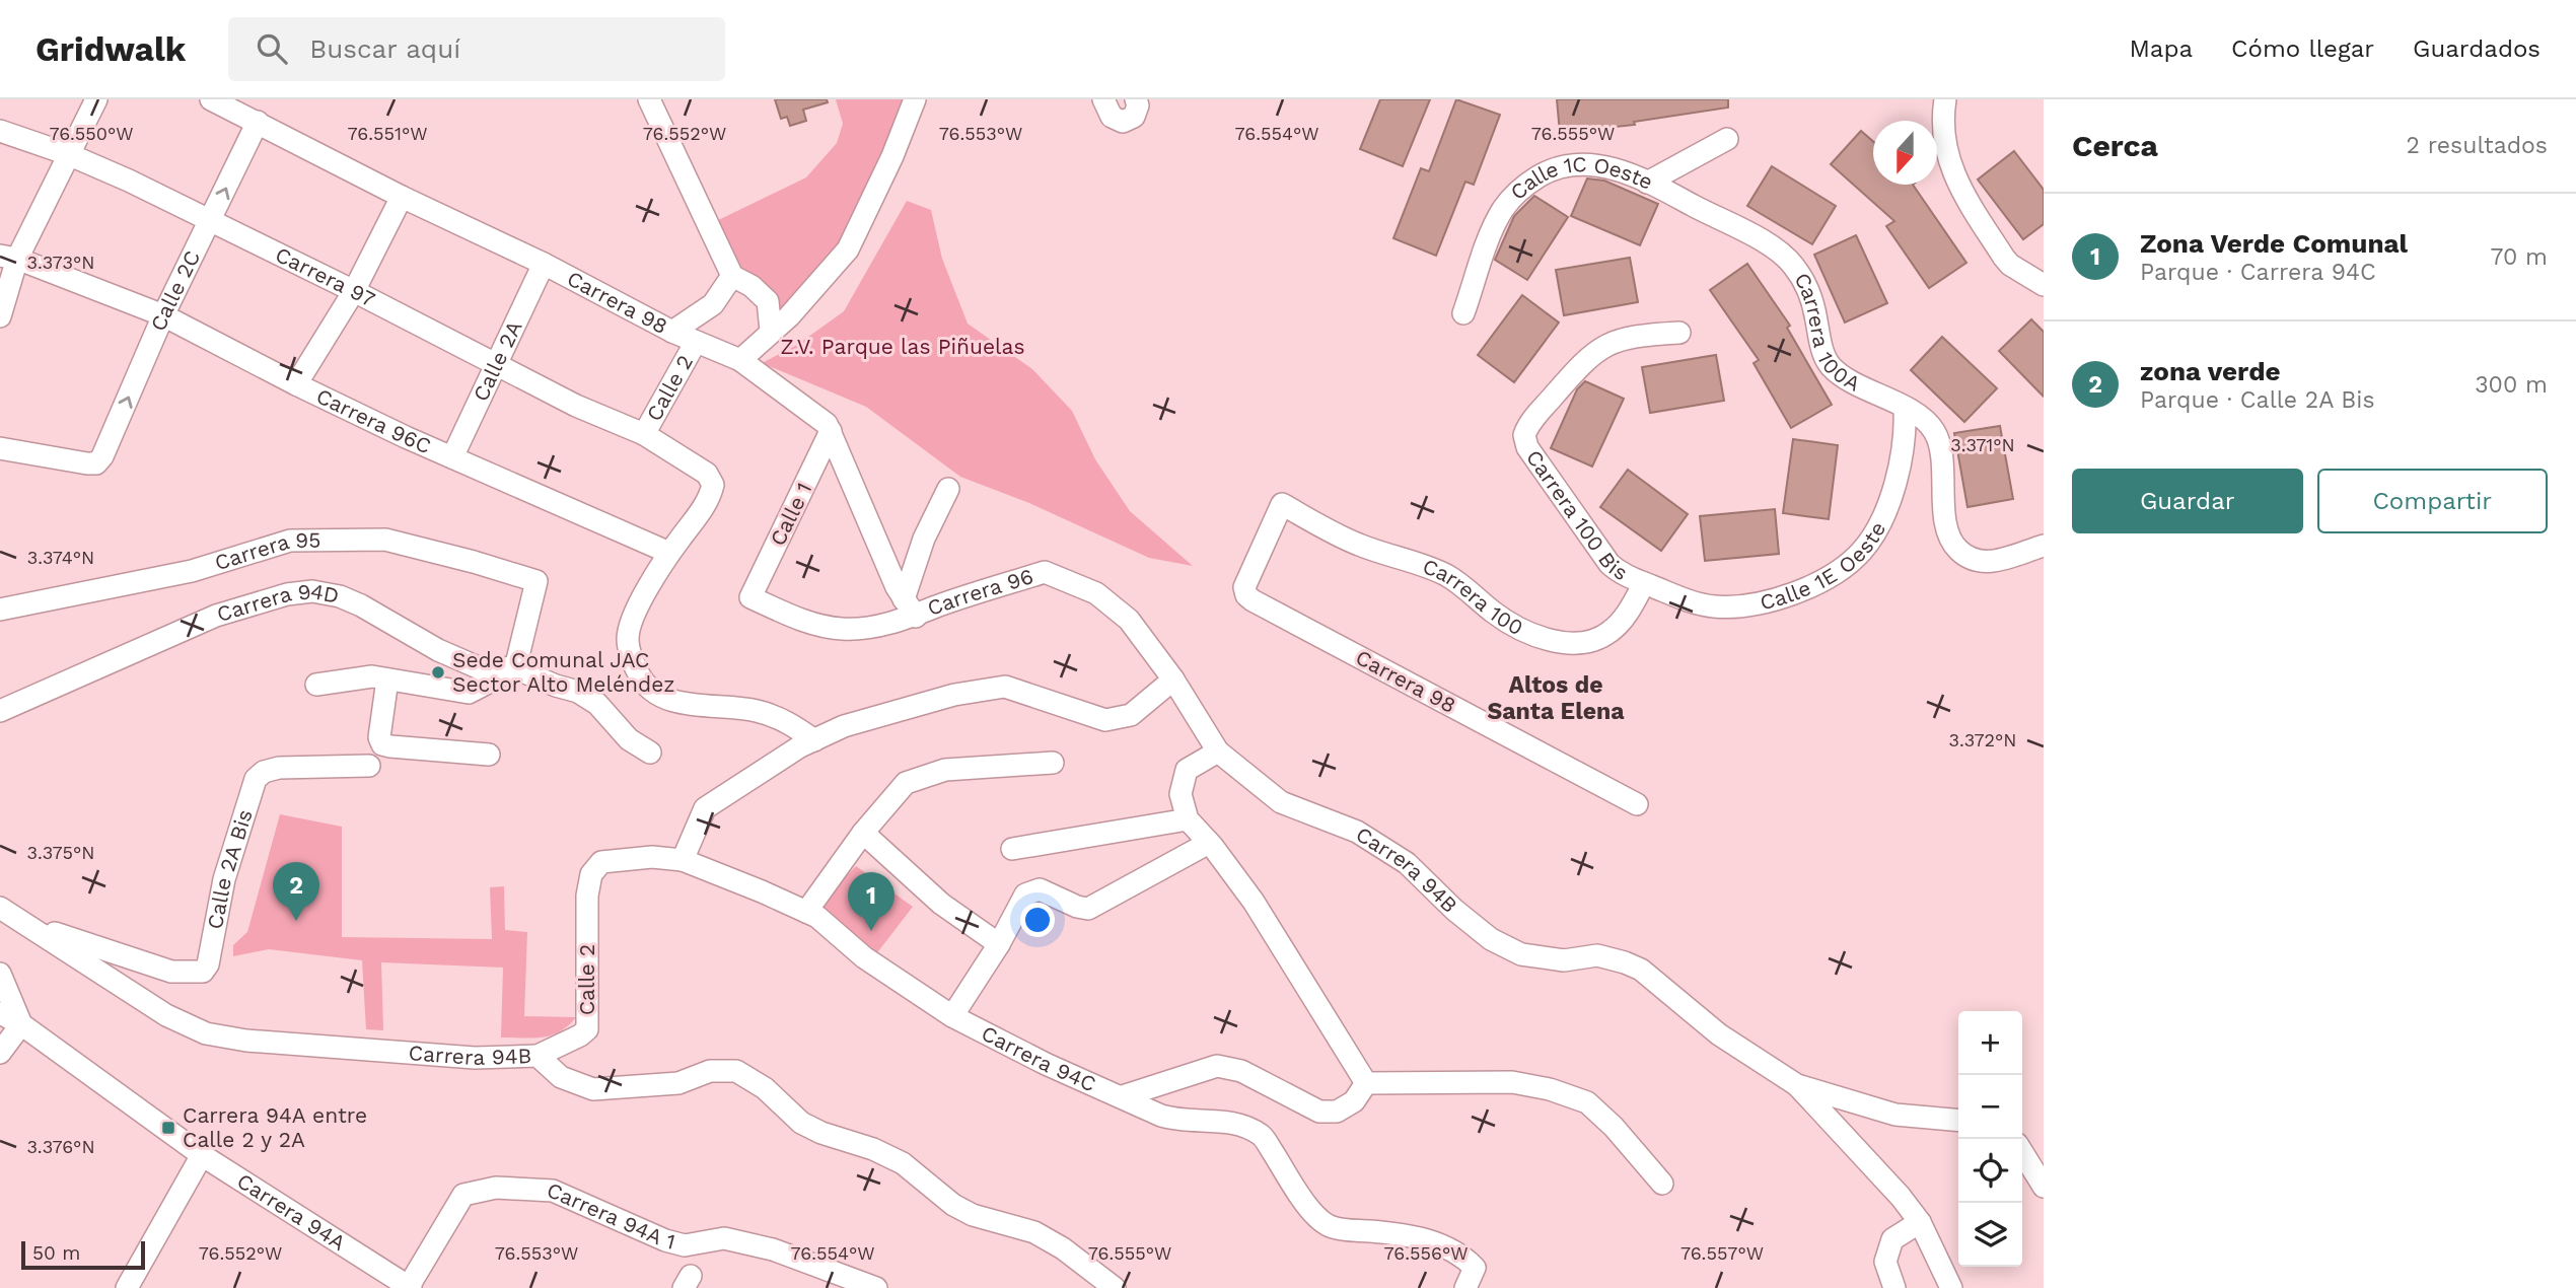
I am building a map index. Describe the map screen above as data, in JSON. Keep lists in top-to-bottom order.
{
  "streets": {
    "street": [
      "Calle 1C Oeste",
      "Carrera 97",
      "Calle 2C",
      "Carrera 98",
      "Carrera 100A",
      "Calle 2A",
      "Calle 2",
      "Carrera 96C",
      "Carrera 100 Bis",
      "Calle 1",
      "Carrera 95",
      "Calle 1E Oeste",
      "Carrera 96",
      "Carrera 100",
      "Carrera 94D",
      "Calle 2A Bis",
      "Carrera 94B",
      "Carrera 94C",
      "Carrera 94A",
      "Carrera 94A 1"
    ]
  },
  "crossings": [
    ["Calle 1C Oeste", "Carrera 100A"],
    ["Carrera 97", "Calle 2C"],
    ["Carrera 97", "Calle 2A"],
    ["Carrera 97", "Calle 2"],
    ["Carrera 97", "Carrera 96C"],
    ["Calle 2C", "Carrera 98"],
    ["Calle 2C", "Carrera 96C"],
    ["Carrera 98", "Calle 2A"],
    ["Carrera 98", "Calle 2"],
    ["Carrera 98", "Calle 1"],
    ["Carrera 98", "Carrera 96"],
    ["Carrera 98", "Carrera 100"],
    ["Carrera 100A", "Calle 1E Oeste"],
    ["Calle 2A", "Carrera 96C"],
    ["Calle 2", "Carrera 94B"],
    ["Calle 2", "Carrera 94C"],
    ["Carrera 100 Bis", "Calle 1E Oeste"],
    ["Carrera 100 Bis", "Carrera 100"],
    ["Calle 1", "Carrera 96"],
    ["Carrera 95", "Carrera 94D"],
    ["Calle 1E Oeste", "Carrera 100"],
    ["Carrera 96", "Carrera 94B"],
    ["Calle 2A Bis", "Carrera 94B"],
    ["Carrera 94A", "Carrera 94A 1"]
  ],
  "districts": ["Altos de Santa Elena"],
  "parks": ["Z.V. Parque las Piñuelas"],
  "places": {
    "other": ["Sede Comunal JAC Sector Alto Meléndez"],
    "transit": ["Carrera 94A entre Calle 2 y 2A"]
  },
  "scale_bar": "50 m",
  "north": "bottom",
  "page": {
    "header": "Gridwalk",
    "search": "Buscar aquí",
    "nav": ["Mapa", "Cómo llegar", "Guardados"],
    "heading": ["Cerca", "2 resultados"],
    "list": [
      {
        "mark": "1",
        "name": "Zona Verde Comunal",
        "note": "Parque · Carrera 94C",
        "value": "70 m"
      },
      {
        "mark": "2",
        "name": "zona verde",
        "note": "Parque · Calle 2A Bis",
        "value": "300 m"
      }
    ],
    "buttons": ["Guardar", "Compartir"],
    "pins": ["2", "1"],
    "map_buttons": ["+", "−"],
    "scale": "50 m"
  },
  "coordinates": [
    "76.550°W",
    "76.552°W",
    "76.553°W",
    "76.554°W",
    "76.555°W",
    "76.551°W",
    "3.373°N",
    "3.371°N",
    "3.374°N",
    "3.372°N",
    "3.375°N",
    "3.376°N",
    "76.556°W",
    "76.557°W"
  ]
}
